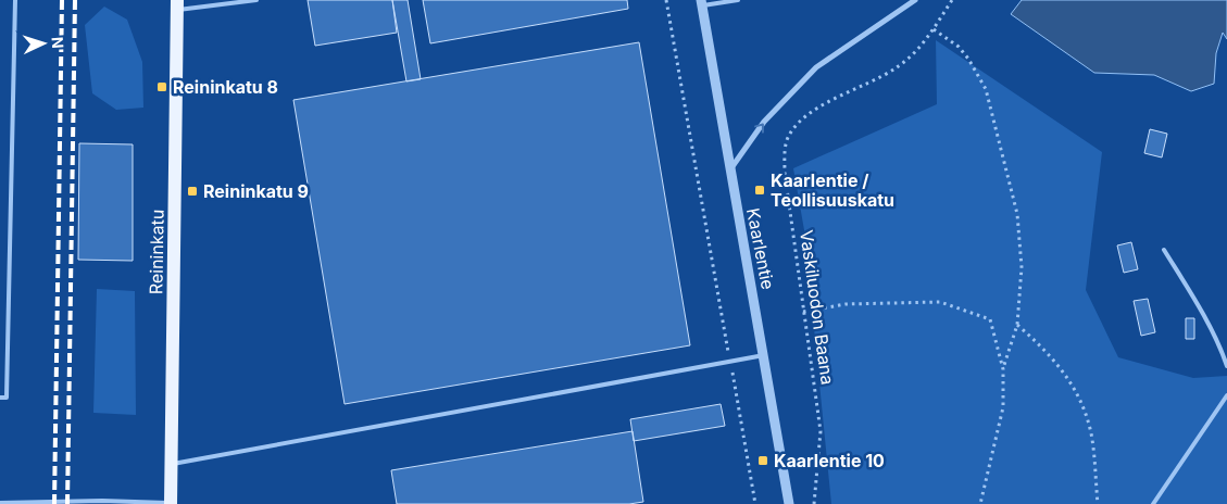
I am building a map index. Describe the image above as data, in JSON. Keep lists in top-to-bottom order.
{
  "streets": {
    "main road": ["Reininkatu"],
    "street": ["Kaarlentie"],
    "path": ["Vaskiluodon Baana"]
  },
  "places": {
    "transit": [
      "Reininkatu 8",
      "Kaarlentie / Teollisuuskatu",
      "Reininkatu 9",
      "Kaarlentie 10"
    ]
  },
  "north": "right"
}
